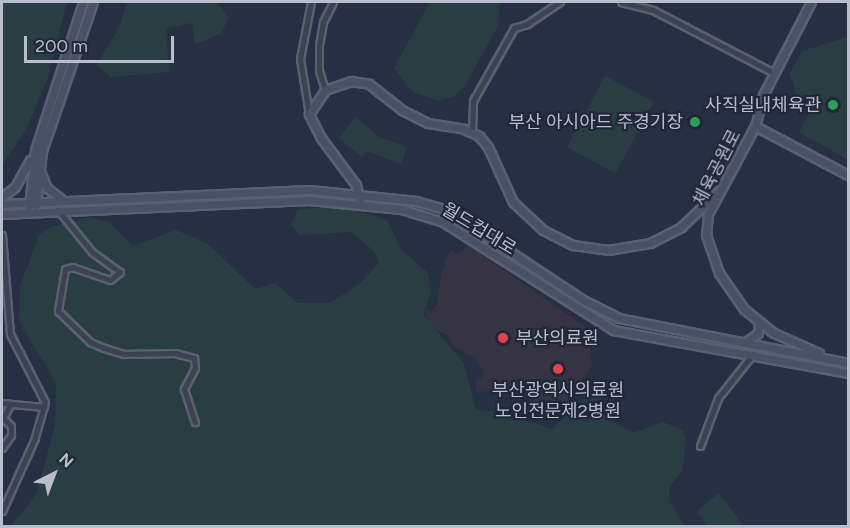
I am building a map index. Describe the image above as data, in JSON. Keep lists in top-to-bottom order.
{
  "streets": {
    "main road": ["체육공원로", "월드컵대로"]
  },
  "crossings": [
    ["체육공원로", "월드컵대로"]
  ],
  "places": [
    "사직실내체육관",
    "부산 아시아드 주경기장",
    "부산의료원",
    "부산광역시의료원 노인전문제2병원"
  ],
  "scale_bar": "200 m",
  "north": "top right"
}
